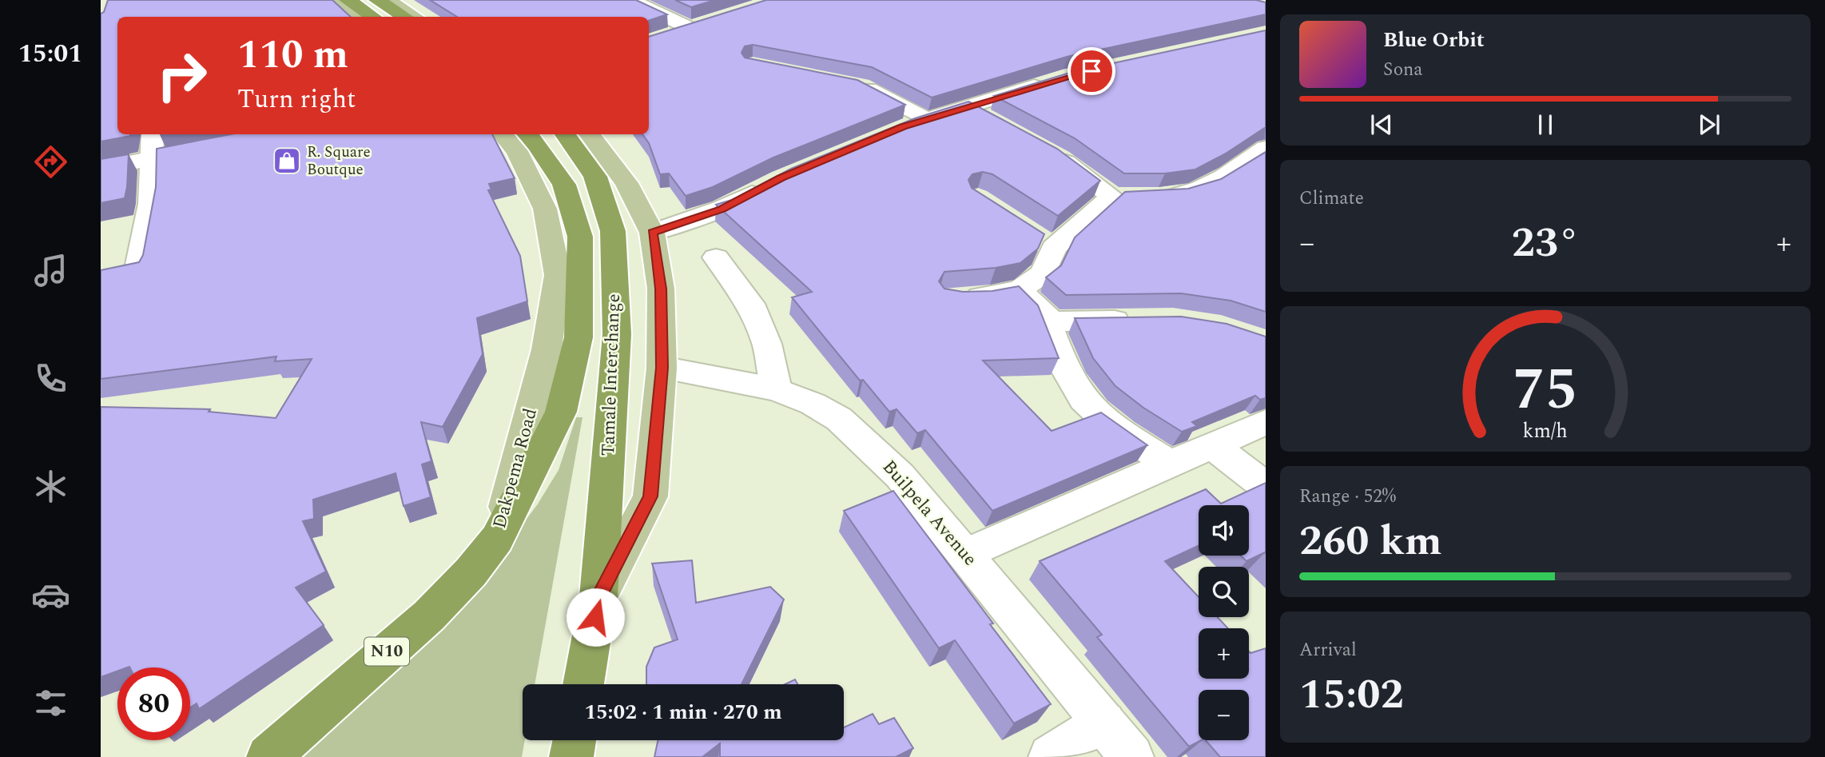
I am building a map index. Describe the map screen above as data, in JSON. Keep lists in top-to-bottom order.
{
  "streets": {
    "highway": ["Tamale Interchange", "Dakpema Road", "N10"],
    "street": ["Builpela Avenue"]
  },
  "crossings": [
    ["Tamale Interchange", "Dakpema Road"]
  ],
  "places": {
    "shop": ["R. Square Boutque"]
  },
  "page": {
    "tabs": "15:01",
    "turn": ["110 m", "Turn right"],
    "song": ["Blue Orbit", "Sona"],
    "tile": [
      "Climate",
      ["Range · 52%", "260 km"],
      ["Arrival", "15:02"]
    ],
    "heat": ["−", "23°", "+"],
    "map_buttons": ["+", "−"],
    "limit": "80",
    "trip": "15:02 · 1 min · 270 m",
    "gauge": ["75", "km/h"]
  }
}
